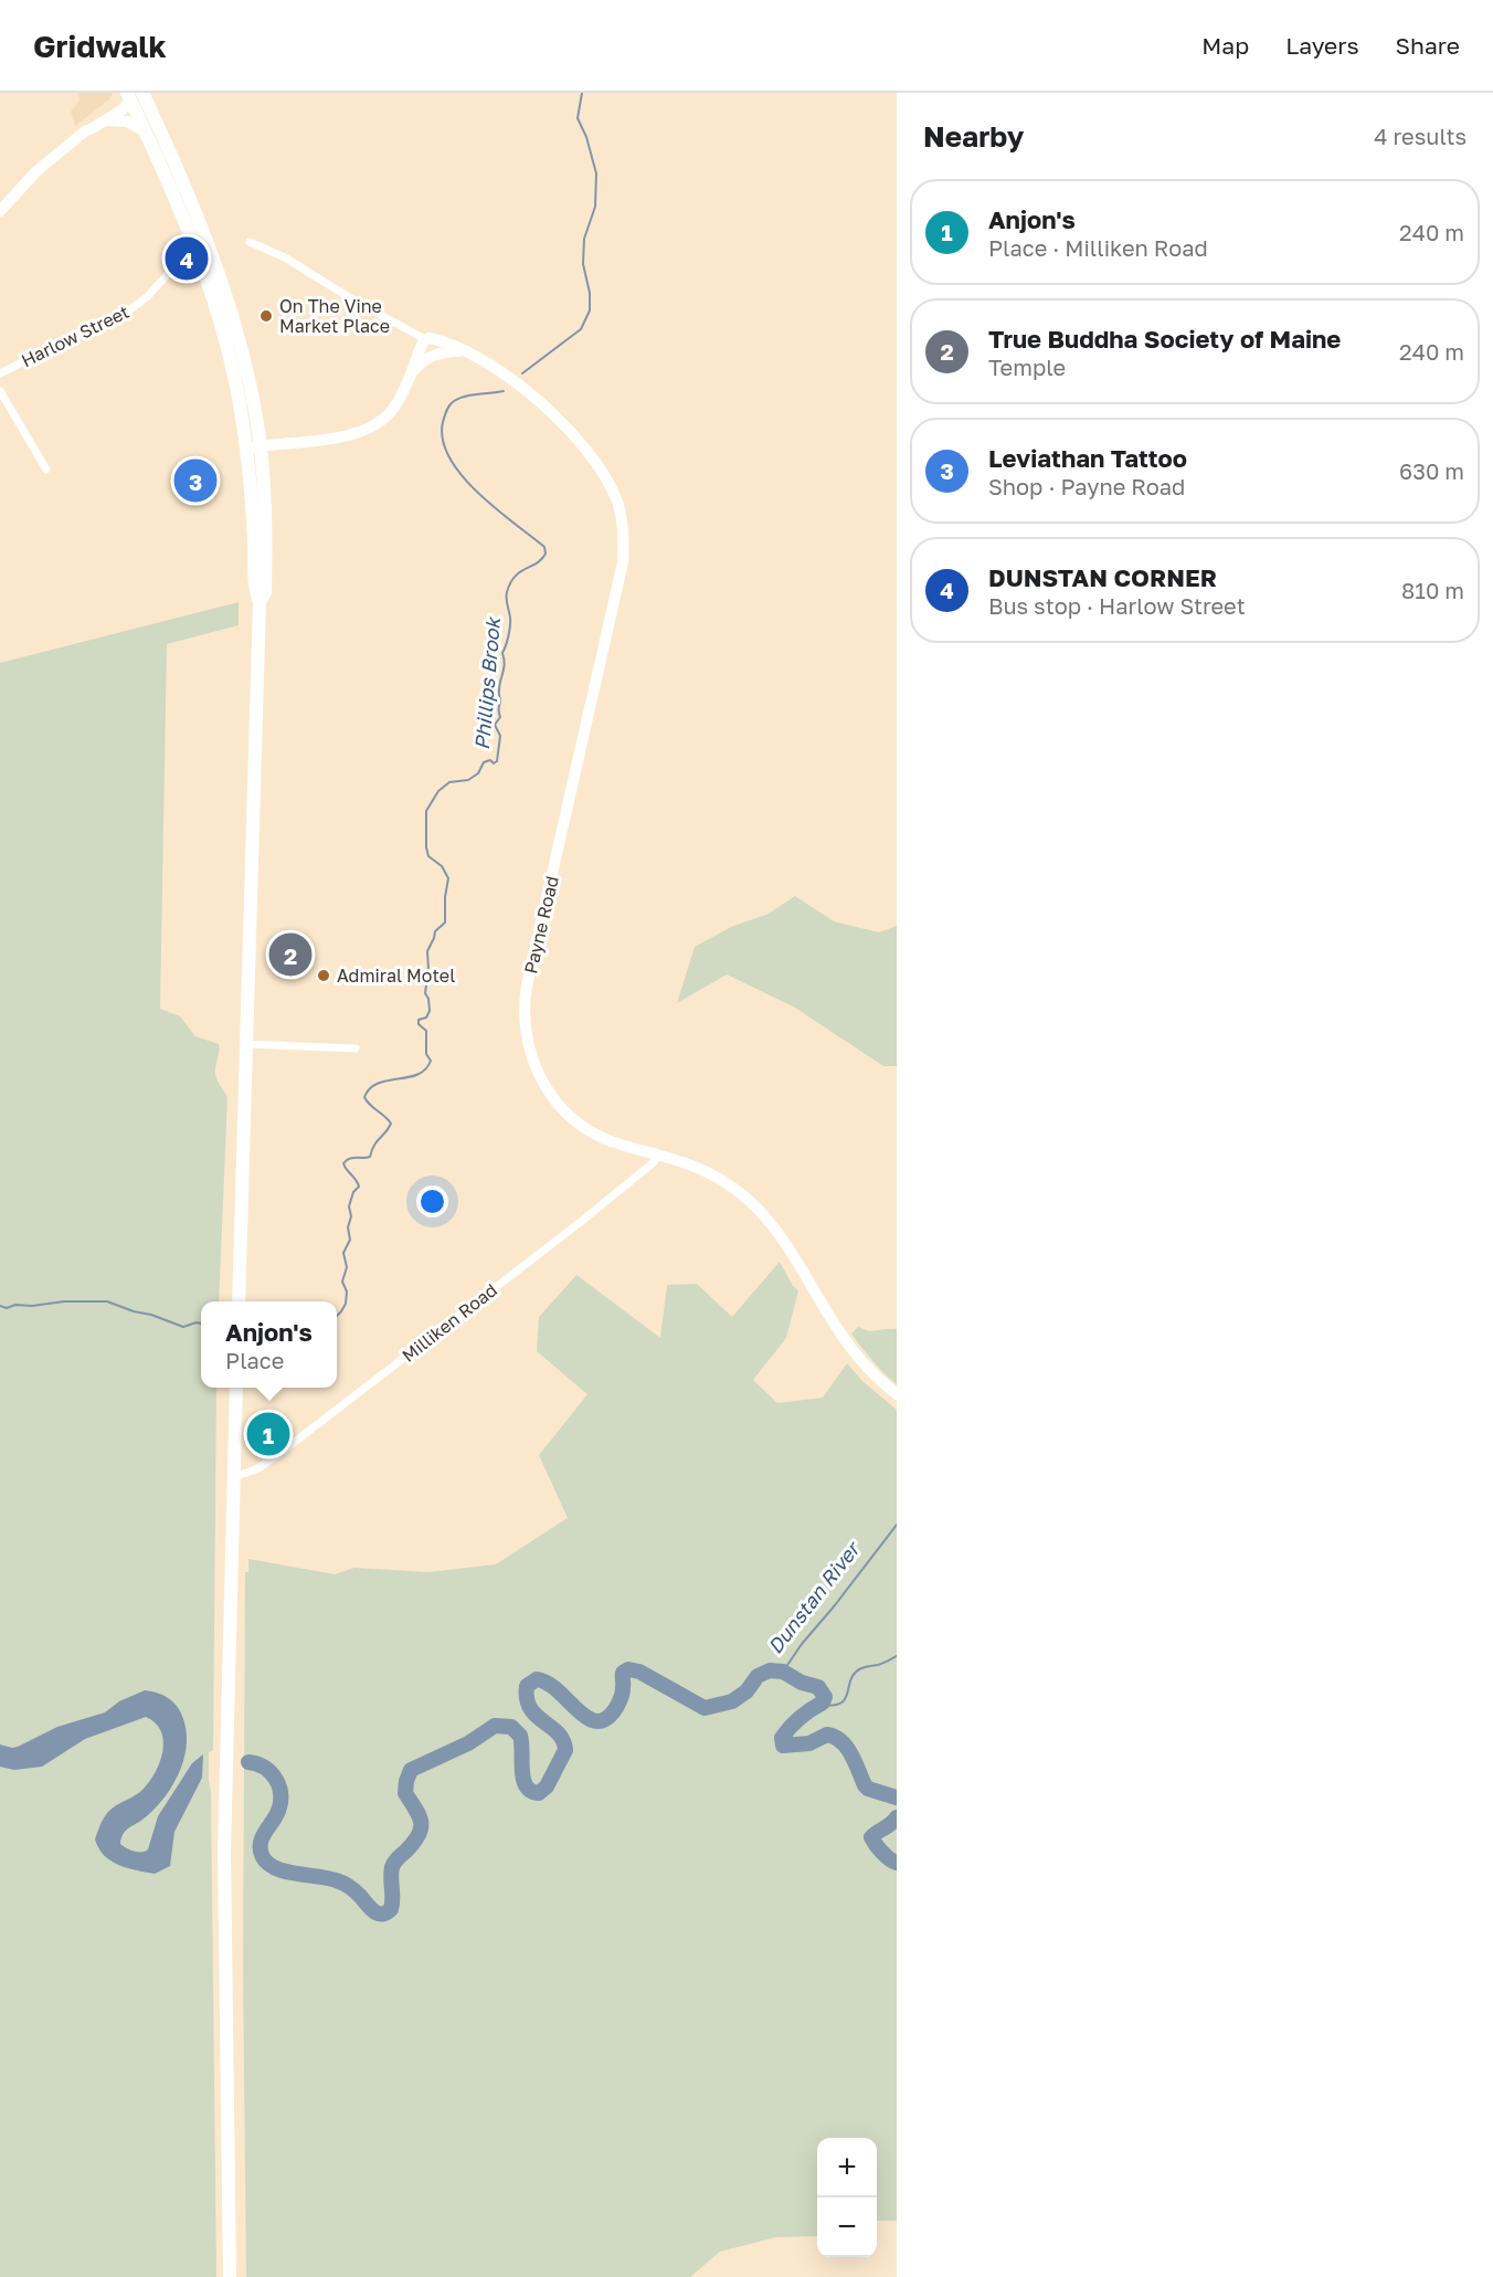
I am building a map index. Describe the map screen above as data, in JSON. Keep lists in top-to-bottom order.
{
  "streets": {
    "main road": ["Payne Road"],
    "street": ["Harlow Street", "Milliken Road"]
  },
  "crossings": [
    ["Payne Road", "Milliken Road"]
  ],
  "water": ["Phillips Brook", "Dunstan River"],
  "places": ["On The Vine Market Place", "Admiral Motel"],
  "page": {
    "header": "Gridwalk",
    "nav": ["Map", "Layers", "Share"],
    "heading": ["Nearby", "4 results"],
    "list": [
      {
        "mark": "1",
        "name": "Anjon's",
        "note": "Place · Milliken Road",
        "value": "240 m"
      },
      {
        "mark": "2",
        "name": "True Buddha Society of Maine",
        "note": "Temple",
        "value": "240 m"
      },
      {
        "mark": "3",
        "name": "Leviathan Tattoo",
        "note": "Shop · Payne Road",
        "value": "630 m"
      },
      {
        "mark": "4",
        "name": "DUNSTAN CORNER",
        "note": "Bus stop · Harlow Street",
        "value": "810 m"
      }
    ],
    "pins": [
      "4",
      "3",
      "2",
      "1"
    ],
    "popup": ["Anjon's", "Place"],
    "map_buttons": ["+", "−"]
  }
}
